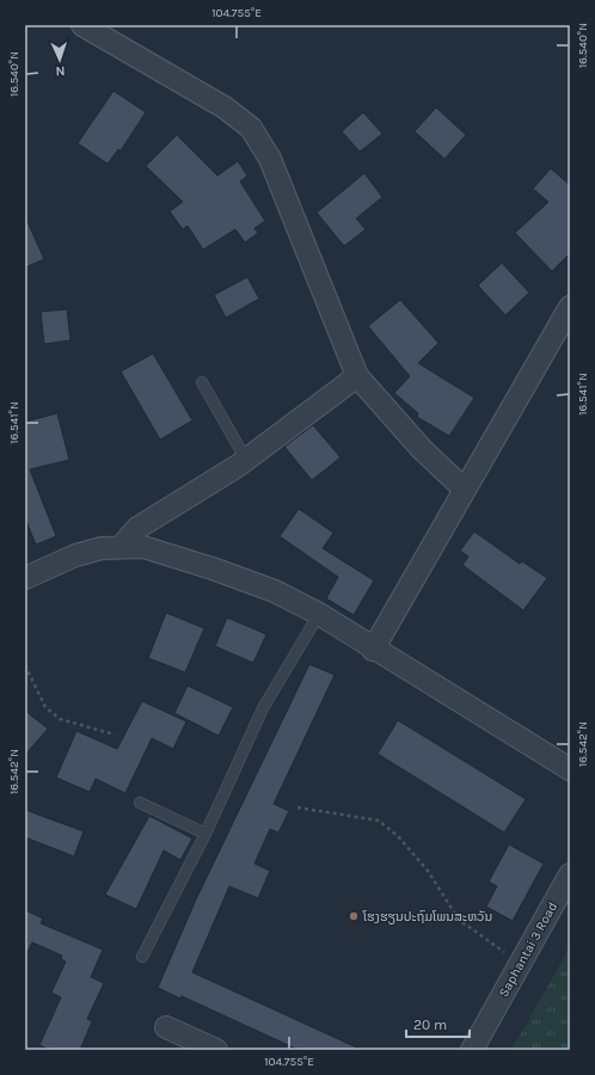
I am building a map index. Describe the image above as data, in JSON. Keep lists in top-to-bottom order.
{
  "streets": {
    "street": ["Saphantai 3 Road"]
  },
  "places": ["ໂຮງຮຽນປະຖົມໂພນສະຫວັນ"],
  "scale_bar": "20 m",
  "north": "bottom",
  "coordinates": [
    "104.755°E",
    "16.540°N",
    "16.541°N",
    "16.542°N"
  ]
}
